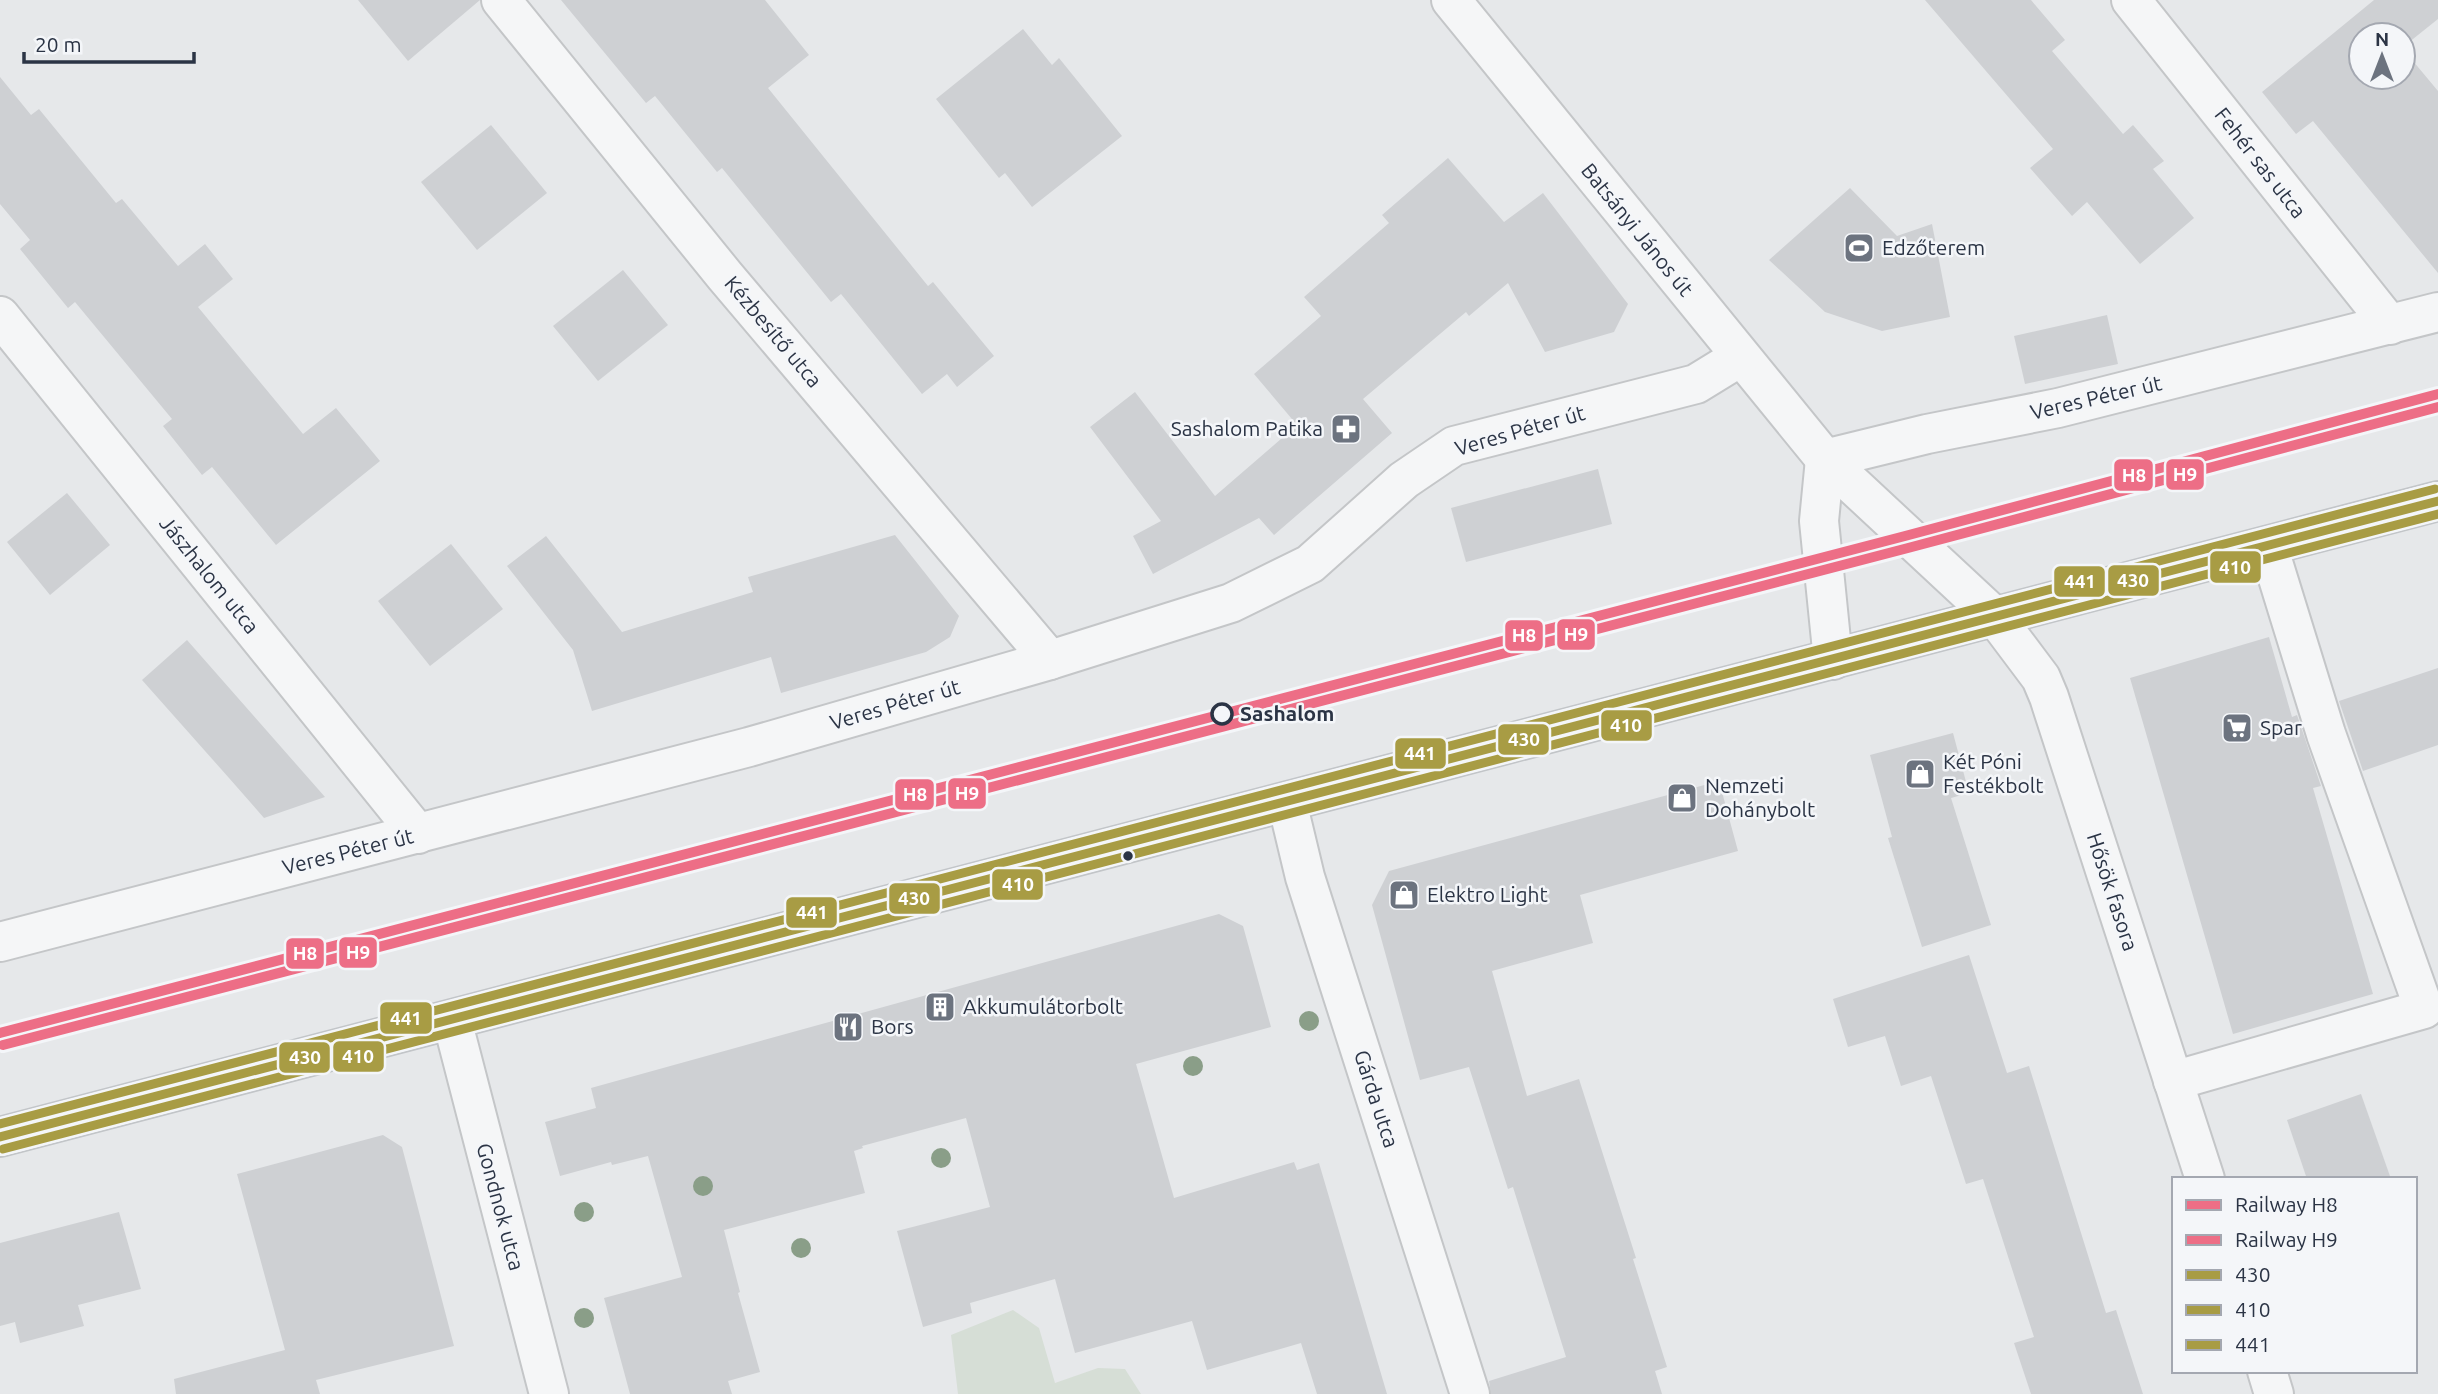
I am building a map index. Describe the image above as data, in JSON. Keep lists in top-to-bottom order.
{
  "streets": {
    "street": [
      "Fehér sas utca",
      "Batsányi János út",
      "Kézbesítő utca",
      "Veres Péter út",
      "Jászhalom utca",
      "Hősök fasora",
      "Gárda utca",
      "Gondnok utca"
    ]
  },
  "crossings": [
    ["Fehér sas utca", "Veres Péter út"],
    ["Batsányi János út", "Veres Péter út"],
    ["Batsányi János út", "Hősök fasora"],
    ["Kézbesítő utca", "Veres Péter út"],
    ["Veres Péter út", "Jászhalom utca"],
    ["Veres Péter út", "Hősök fasora"]
  ],
  "places": {
    "sports": ["Edzőterem"],
    "pharmacy": ["Sashalom Patika"],
    "other": ["Sashalom"],
    "supermarket": ["Spar"],
    "shop": ["Két Póni Festékbolt", "Nemzeti Dohánybolt", "Elektro Light"],
    "building": ["Akkumulátorbolt"],
    "restaurant": ["Bors"]
  },
  "lines": [
    "rail line H8",
    "rail line H9",
    "transit line 441",
    "transit line 430",
    "transit line 410"
  ],
  "legend": [
    "Railway H8",
    "Railway H9",
    "430",
    "410",
    "441"
  ],
  "scale_bar": "20 m",
  "north": "top"
}
